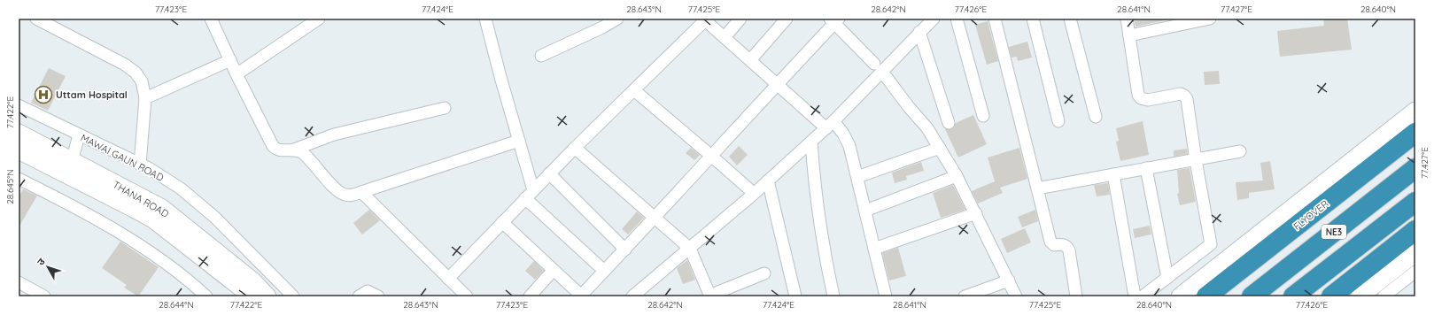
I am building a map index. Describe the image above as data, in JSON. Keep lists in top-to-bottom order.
{
  "streets": {
    "highway": ["FLYOVER", "NE3"],
    "street": ["MAWAI GAUN ROAD", "THANA ROAD"]
  },
  "places": {
    "hospital": ["Uttam Hospital"]
  },
  "north": "top left",
  "coordinates": [
    "77.423°E",
    "77.424°E",
    "28.643°N",
    "77.425°E",
    "28.642°N",
    "77.426°E",
    "28.641°N",
    "77.427°E",
    "28.640°N",
    "77.422°E",
    "28.645°N",
    "28.644°N"
  ]
}
